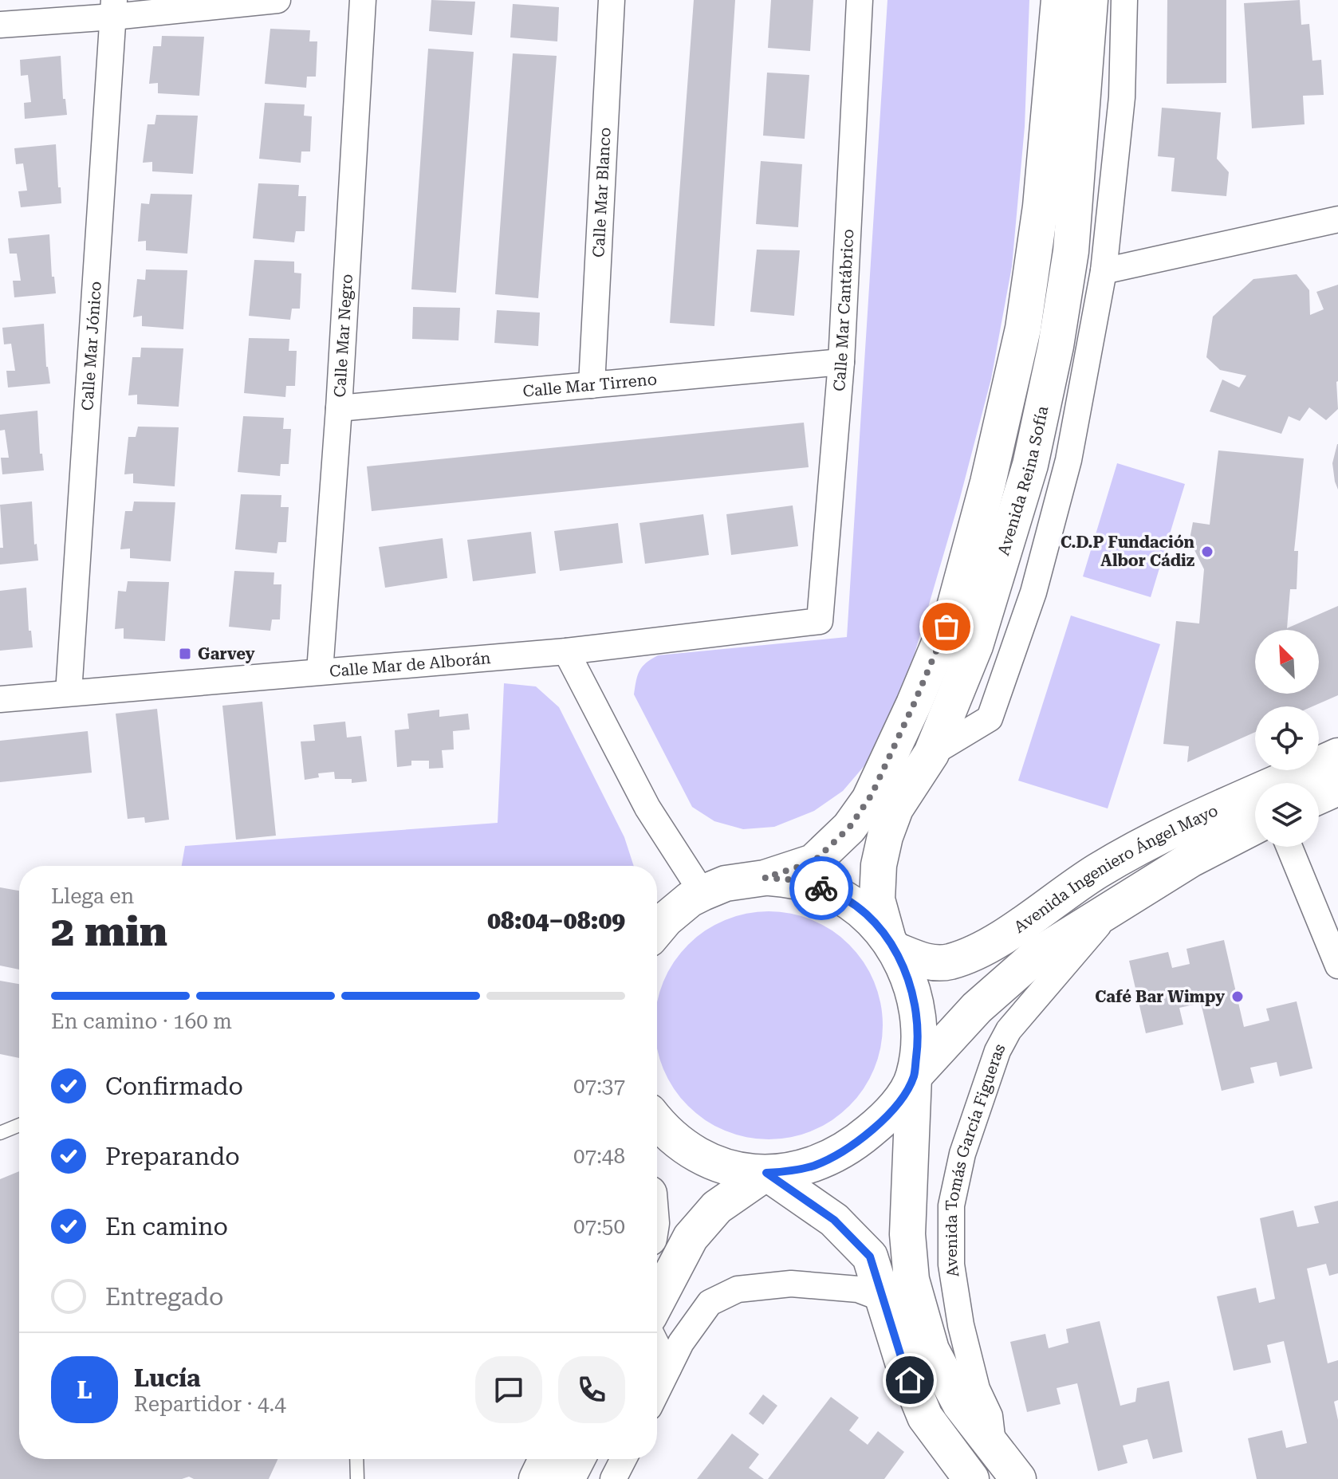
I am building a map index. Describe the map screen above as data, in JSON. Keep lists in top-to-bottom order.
{
  "streets": {
    "main road": ["Avenida Reina Sofía", "Avenida Ingeniero Ángel Mayo"],
    "street": [
      "Calle Mar Blanco",
      "Calle Mar Cantábrico",
      "Calle Mar Negro",
      "Calle Mar Jónico",
      "Calle Mar Tirreno",
      "Calle Mar de Alborán",
      "Avenida Tomás García Figueras"
    ]
  },
  "crossings": [
    ["Calle Mar Blanco", "Calle Mar Tirreno"],
    ["Calle Mar Cantábrico", "Calle Mar Tirreno"],
    ["Calle Mar Cantábrico", "Calle Mar de Alborán"],
    ["Calle Mar Negro", "Calle Mar Tirreno"],
    ["Calle Mar Negro", "Calle Mar de Alborán"],
    ["Calle Mar Jónico", "Calle Mar de Alborán"],
    ["Avenida Reina Sofía", "Avenida Ingeniero Ángel Mayo"],
    ["Avenida Ingeniero Ángel Mayo", "Avenida Tomás García Figueras"]
  ],
  "places": {
    "other": ["C.D.P Fundación Albor Cádiz", "Café Bar Wimpy"],
    "transit": ["Garvey"]
  },
  "north": "top left",
  "page": {
    "heading": ["2 min", "Llega en", "08:04–08:09"],
    "panel": ["Lucía", "Repartidor · 4.4"],
    "bar": "En camino · 160 m",
    "list": [
      ["Confirmado", "07:37"],
      ["Preparando", "07:48"],
      ["En camino", "07:50"],
      "Entregado"
    ],
    "round": "L"
  }
}
